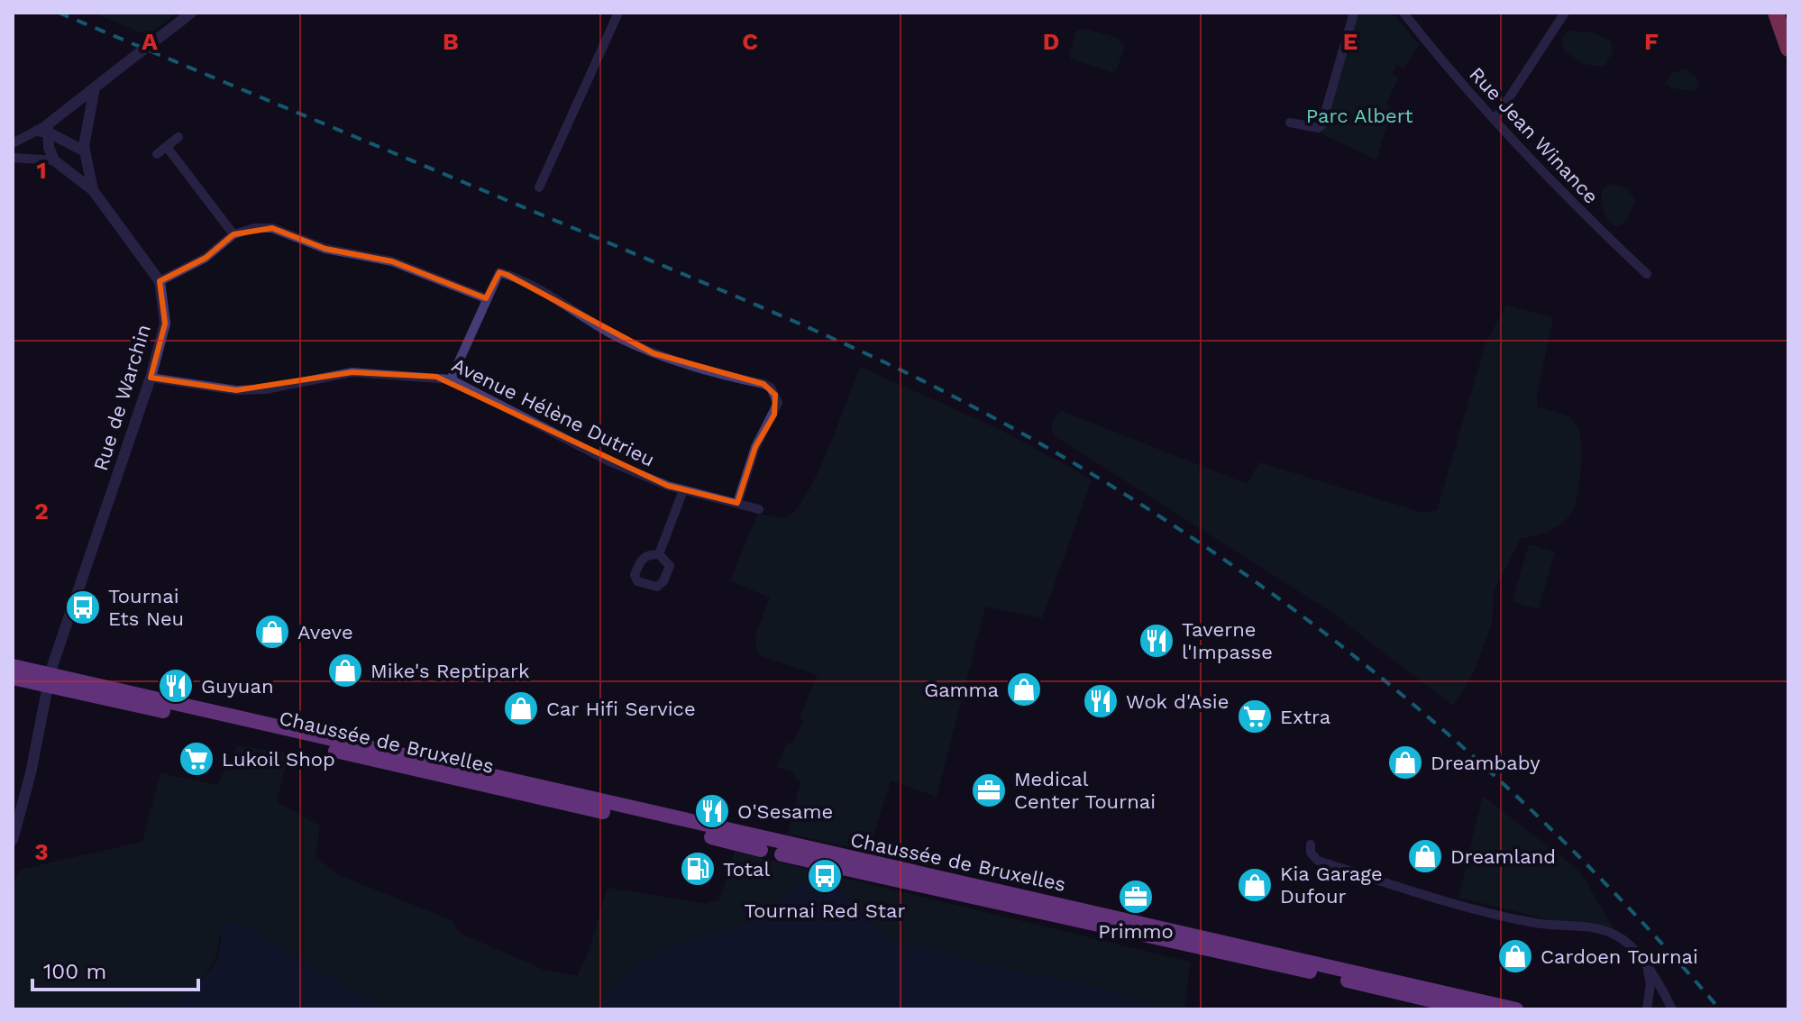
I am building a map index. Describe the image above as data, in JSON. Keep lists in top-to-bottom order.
{
  "streets": {
    "main road": ["Chaussée de Bruxelles"],
    "street": ["Rue Jean Winance", "Rue de Warchin", "Avenue Hélène Dutrieu"]
  },
  "crossings": [
    ["Rue de Warchin", "Avenue Hélène Dutrieu"],
    ["Rue de Warchin", "Chaussée de Bruxelles"]
  ],
  "parks": ["Parc Albert"],
  "places": {
    "bus stop": ["Tournai Ets Neu", "Tournai Red Star"],
    "shop": [
      "Aveve",
      "Mike's Reptipark",
      "Gamma",
      "Car Hifi Service",
      "Dreambaby",
      "Dreamland",
      "Kia Garage Dufour",
      "Cardoen Tournai"
    ],
    "restaurant": [
      "Taverne l'Impasse",
      "Guyuan",
      "Wok d'Asie",
      "O'Sesame"
    ],
    "supermarket": ["Extra", "Lukoil Shop"],
    "office": ["Medical Center Tournai", "Primmo"],
    "fuel station": ["Total"]
  },
  "scale_bar": "100 m",
  "grid": {
    "columns": [
      "A",
      "B",
      "C",
      "D",
      "E",
      "F"
    ],
    "rows": ["1", "2", "3"]
  }
}
